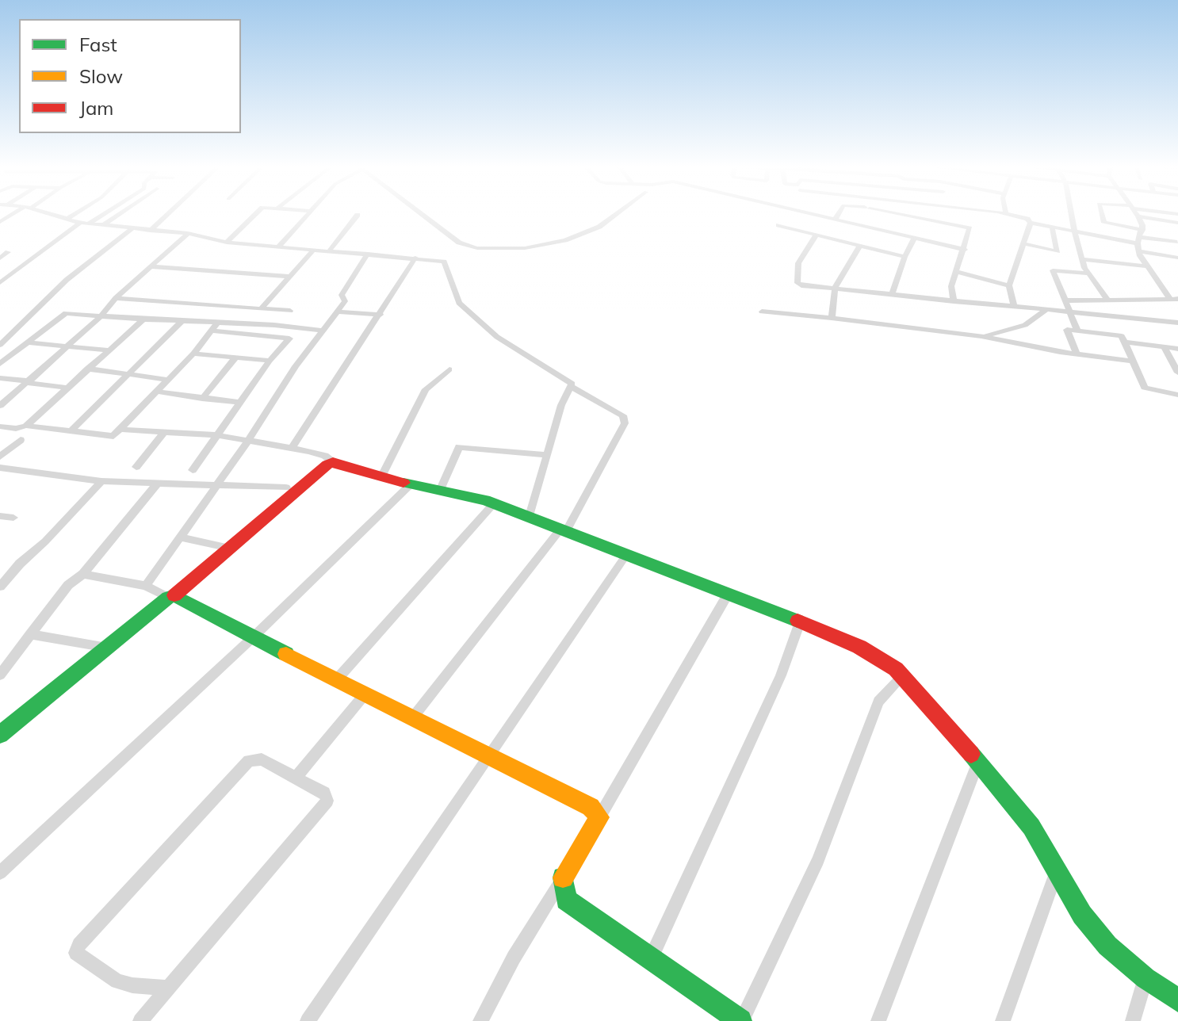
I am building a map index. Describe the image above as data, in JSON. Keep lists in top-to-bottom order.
{
  "legend": ["Fast", "Slow", "Jam"]
}
